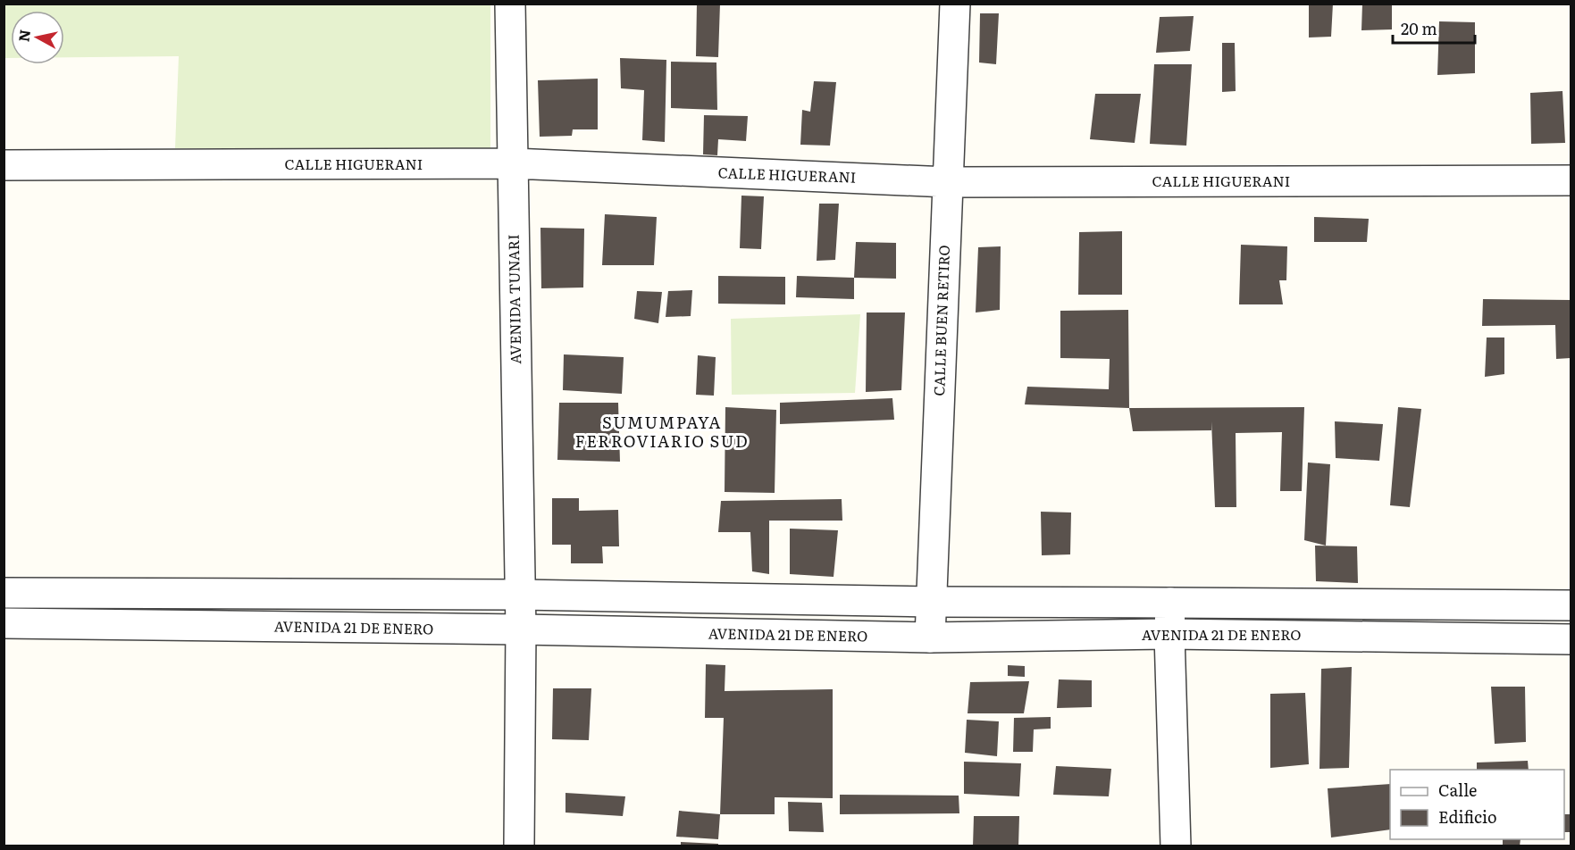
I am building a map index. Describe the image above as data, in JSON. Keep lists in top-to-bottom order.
{
  "streets": {
    "street": [
      "CALLE HIGUERANI",
      "AVENIDA TUNARI",
      "CALLE BUEN RETIRO",
      "AVENIDA 21 DE ENERO"
    ]
  },
  "crossings": [
    ["CALLE HIGUERANI", "AVENIDA TUNARI"],
    ["CALLE HIGUERANI", "CALLE BUEN RETIRO"],
    ["AVENIDA TUNARI", "AVENIDA 21 DE ENERO"],
    ["CALLE BUEN RETIRO", "AVENIDA 21 DE ENERO"]
  ],
  "districts": ["SUMUMPAYA FERROVIARIO SUD"],
  "legend": ["Calle", "Edificio"],
  "scale_bar": "20 m",
  "north": "left"
}
